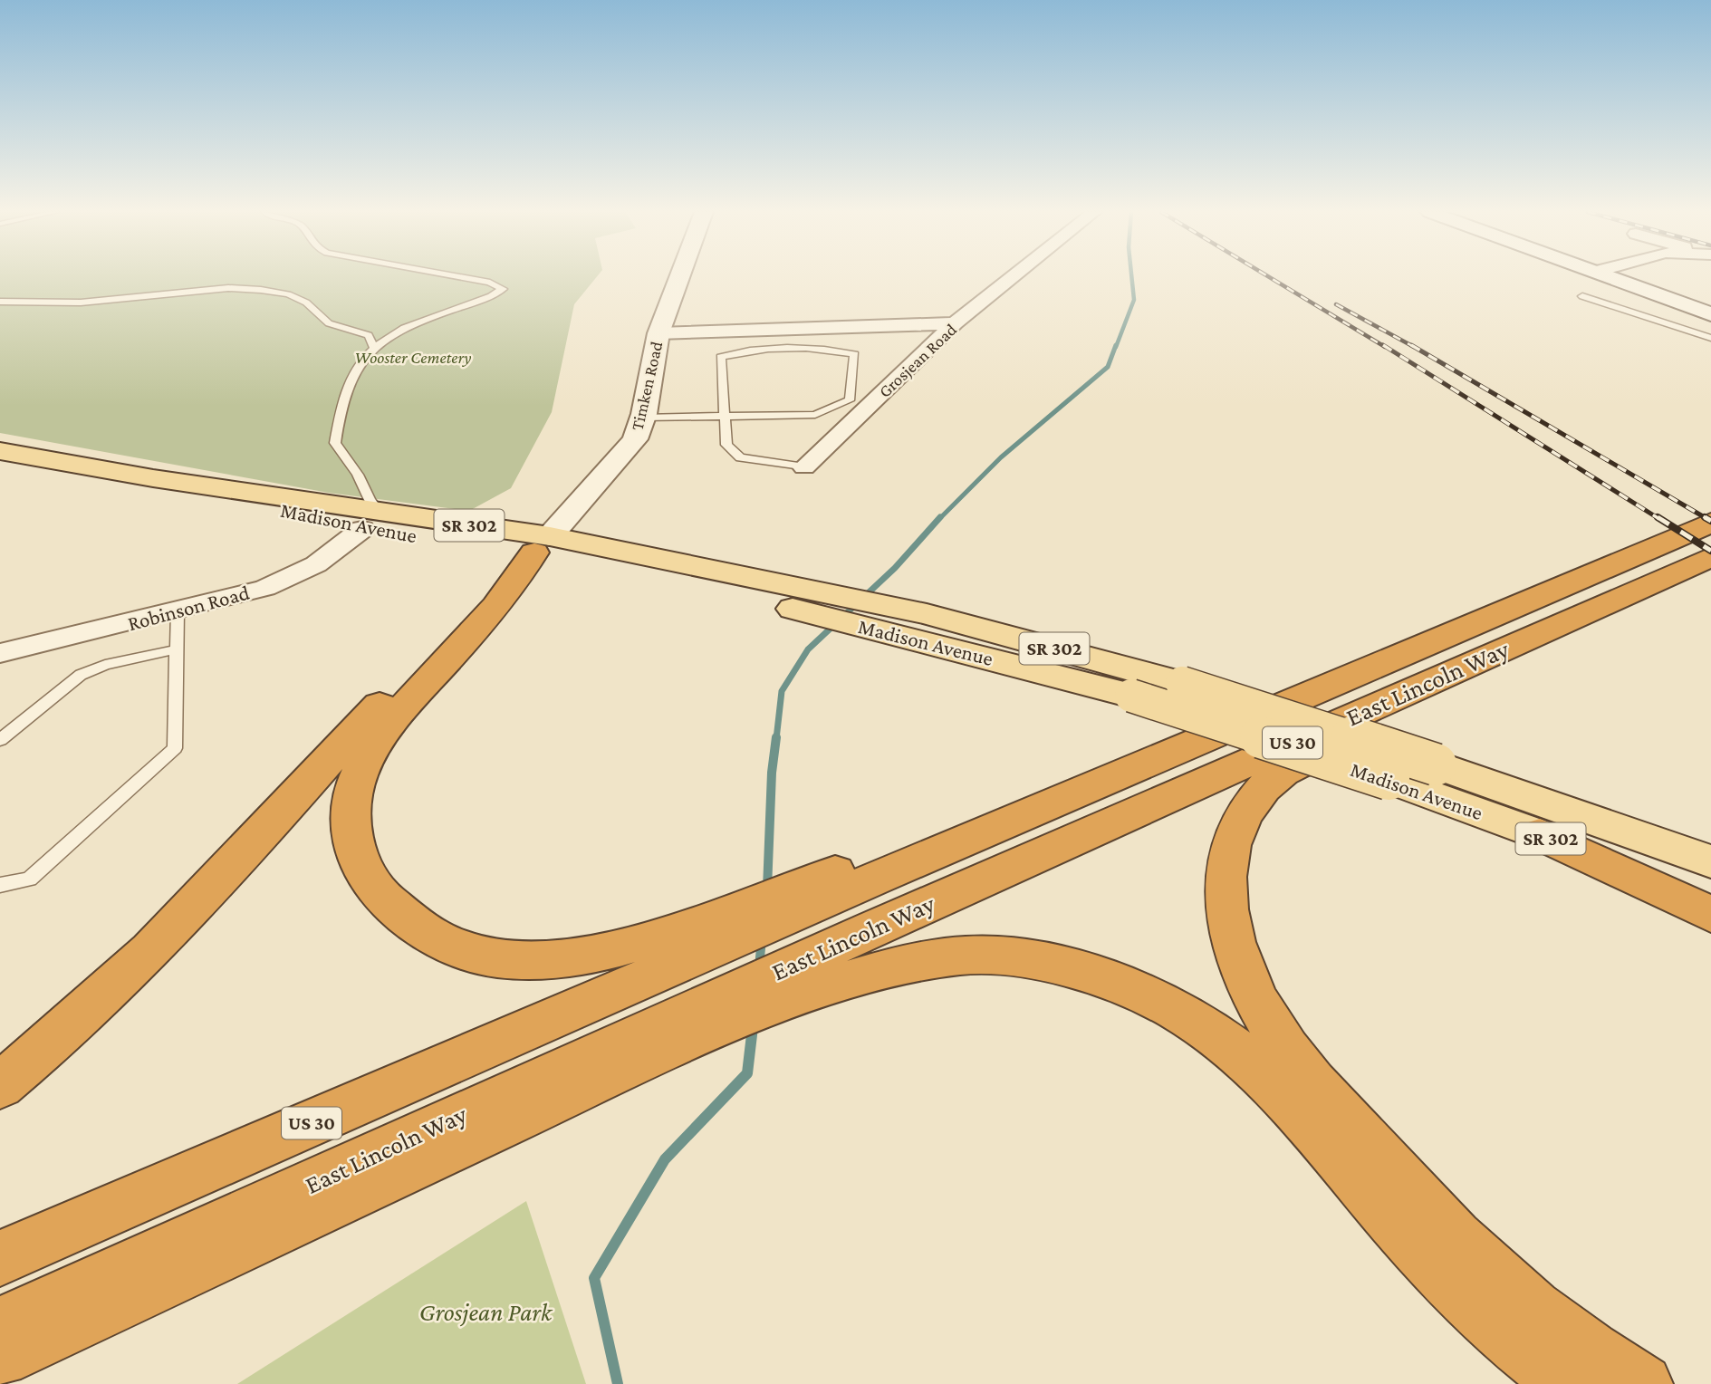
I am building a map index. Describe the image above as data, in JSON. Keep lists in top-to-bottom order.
{
  "streets": {
    "highway": ["East Lincoln Way", "US 30"],
    "main road": ["Madison Avenue", "SR 302"],
    "street": ["Grosjean Road", "Timken Road", "Robinson Road"]
  },
  "crossings": [
    ["Timken Road", "Madison Avenue"],
    ["Madison Avenue", "Robinson Road"]
  ],
  "parks": ["Wooster Cemetery", "Grosjean Park"]
}
